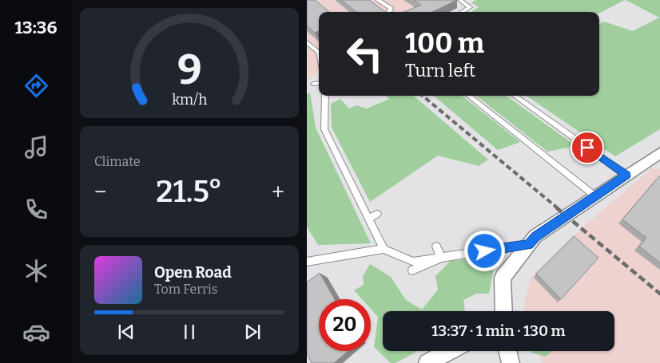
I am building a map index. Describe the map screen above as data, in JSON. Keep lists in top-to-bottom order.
{
  "page": {
    "tabs": "13:36",
    "turn": ["100 m", "Turn left"],
    "tile": "Climate",
    "heat": ["−", "21.5°", "+"],
    "song": ["Open Road", "Tom Ferris"],
    "limit": "20",
    "trip": "13:37 · 1 min · 130 m",
    "gauge": ["9", "km/h"]
  }
}
